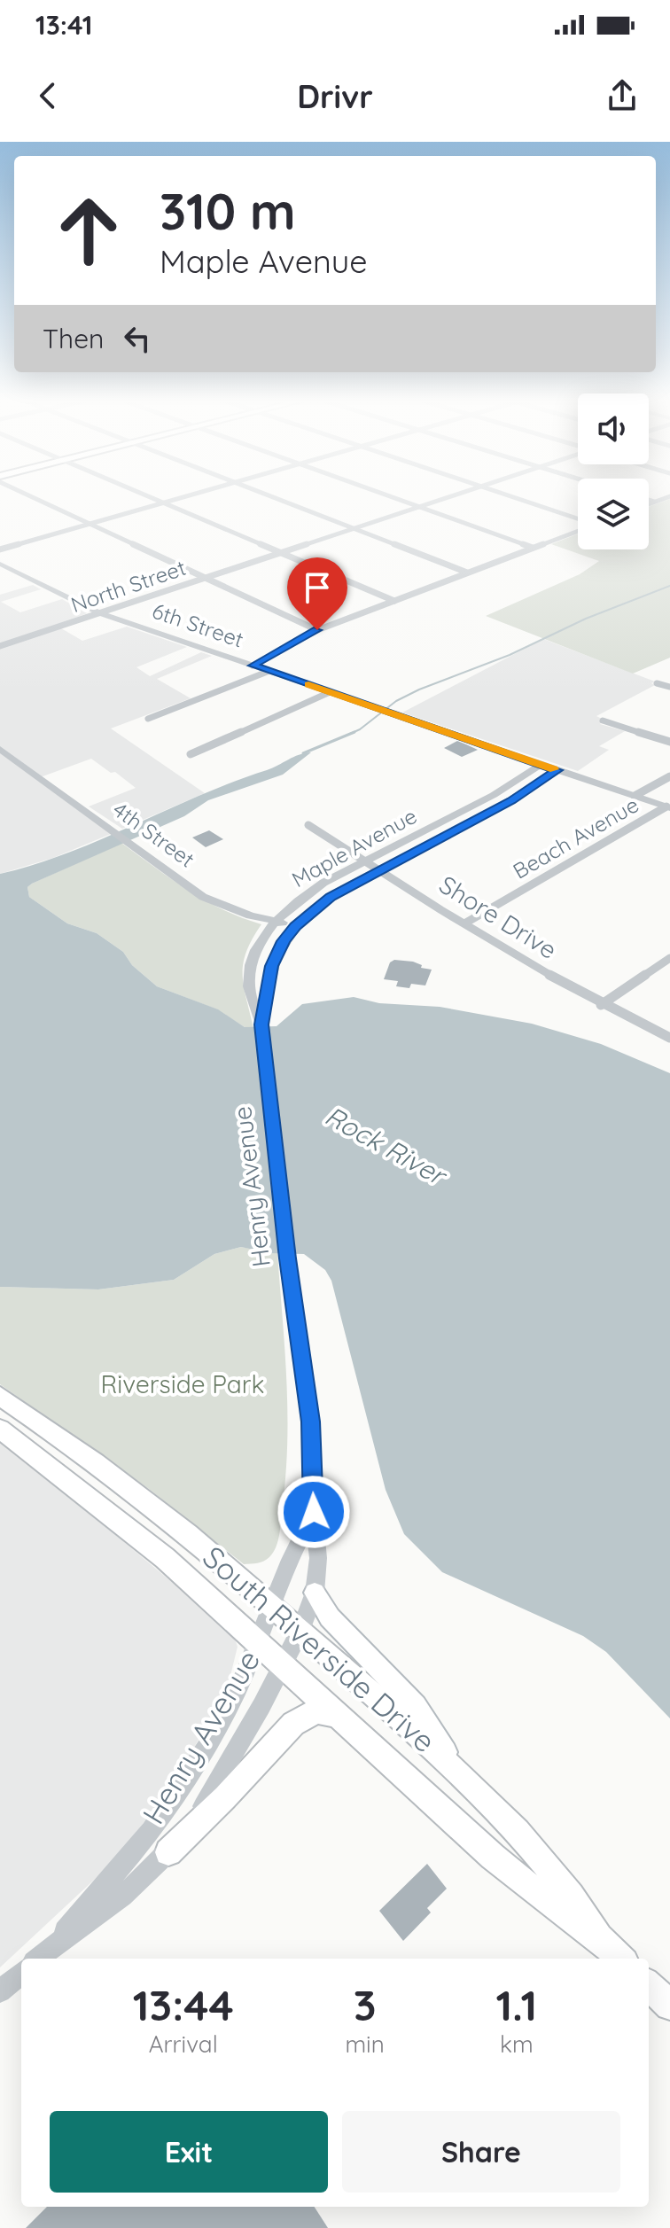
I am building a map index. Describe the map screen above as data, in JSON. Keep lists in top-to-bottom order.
{
  "streets": {
    "main road": ["South Riverside Drive"],
    "street": [
      "North Street",
      "6th Street",
      "4th Street",
      "Beach Avenue",
      "Maple Avenue",
      "Shore Drive",
      "Henry Avenue"
    ]
  },
  "crossings": [
    ["North Street", "6th Street"],
    ["6th Street", "Beach Avenue"],
    ["6th Street", "Maple Avenue"],
    ["4th Street", "Maple Avenue"],
    ["Beach Avenue", "Shore Drive"],
    ["Maple Avenue", "Shore Drive"],
    ["Maple Avenue", "Henry Avenue"],
    ["Henry Avenue", "South Riverside Drive"]
  ],
  "water": ["Rock River"],
  "parks": ["Riverside Park"],
  "page": {
    "status": "13:41",
    "header": "Drivr",
    "turn": ["310 m", "Maple Avenue"],
    "then": "Then",
    "eta": [
      "13:44",
      "Arrival",
      "3",
      "min",
      "1.1",
      "km"
    ],
    "buttons": ["Exit", "Share"]
  }
}
